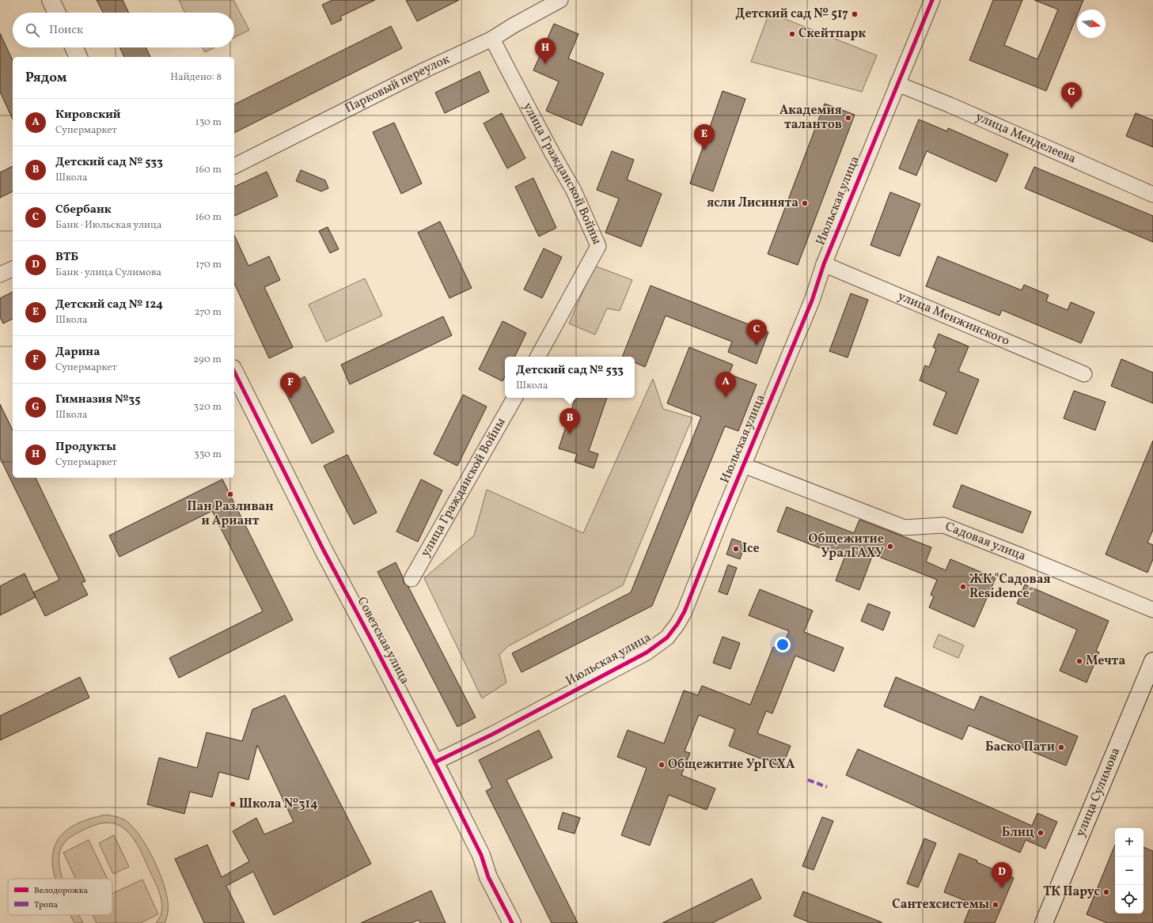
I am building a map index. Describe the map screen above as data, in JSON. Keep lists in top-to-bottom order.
{
  "streets": {
    "street": [
      "Парковый переулок",
      "улица Менделеева",
      "улица Гражданской Войны",
      "Июльская улица",
      "улица Менжинского",
      "Садовая улица",
      "Советская улица",
      "улица Сулимова"
    ]
  },
  "crossings": [
    ["Парковый переулок", "улица Гражданской Войны"],
    ["улица Менделеева", "Июльская улица"],
    ["Июльская улица", "улица Менжинского"],
    ["Июльская улица", "Садовая улица"],
    ["Июльская улица", "Советская улица"]
  ],
  "places": [
    "Детский сад № 517",
    "Скейтпарк",
    "Академия талантов",
    "ясли Лисинята",
    "Пан Разливан и Ариант",
    "Общежитие УралГАХУ",
    "Ice",
    "ЖК \"Садовая Residence\"",
    "Мечта",
    "Баско Пати",
    "Общежитие УрГСХА",
    "Школа №314",
    "Блиц",
    "ТК Парус",
    "Сантехсистемы"
  ],
  "legend": ["Велодорожка", "Тропа"],
  "north": "right",
  "page": {
    "search": "Поиск",
    "pins": [
      "H",
      "G",
      "E",
      "C",
      "A",
      "F",
      "B",
      "D"
    ],
    "heading": ["Рядом", "Найдено: 8"],
    "list": [
      {
        "mark": "A",
        "name": "Кировский",
        "note": "Супермаркет",
        "value": "130 m"
      },
      {
        "mark": "B",
        "name": "Детский сад № 533",
        "note": "Школа",
        "value": "160 m"
      },
      {
        "mark": "C",
        "name": "Сбербанк",
        "note": "Банк · Июльская улица",
        "value": "160 m"
      },
      {
        "mark": "D",
        "name": "ВТБ",
        "note": "Банк · улица Сулимова",
        "value": "170 m"
      },
      {
        "mark": "E",
        "name": "Детский сад № 124",
        "note": "Школа",
        "value": "270 m"
      },
      {
        "mark": "F",
        "name": "Дарина",
        "note": "Супермаркет",
        "value": "290 m"
      },
      {
        "mark": "G",
        "name": "Гимназия №35",
        "note": "Школа",
        "value": "320 m"
      },
      {
        "mark": "H",
        "name": "Продукты",
        "note": "Супермаркет",
        "value": "330 m"
      }
    ],
    "popup": ["Детский сад № 533", "Школа"],
    "map_buttons": ["+", "−"]
  }
}
